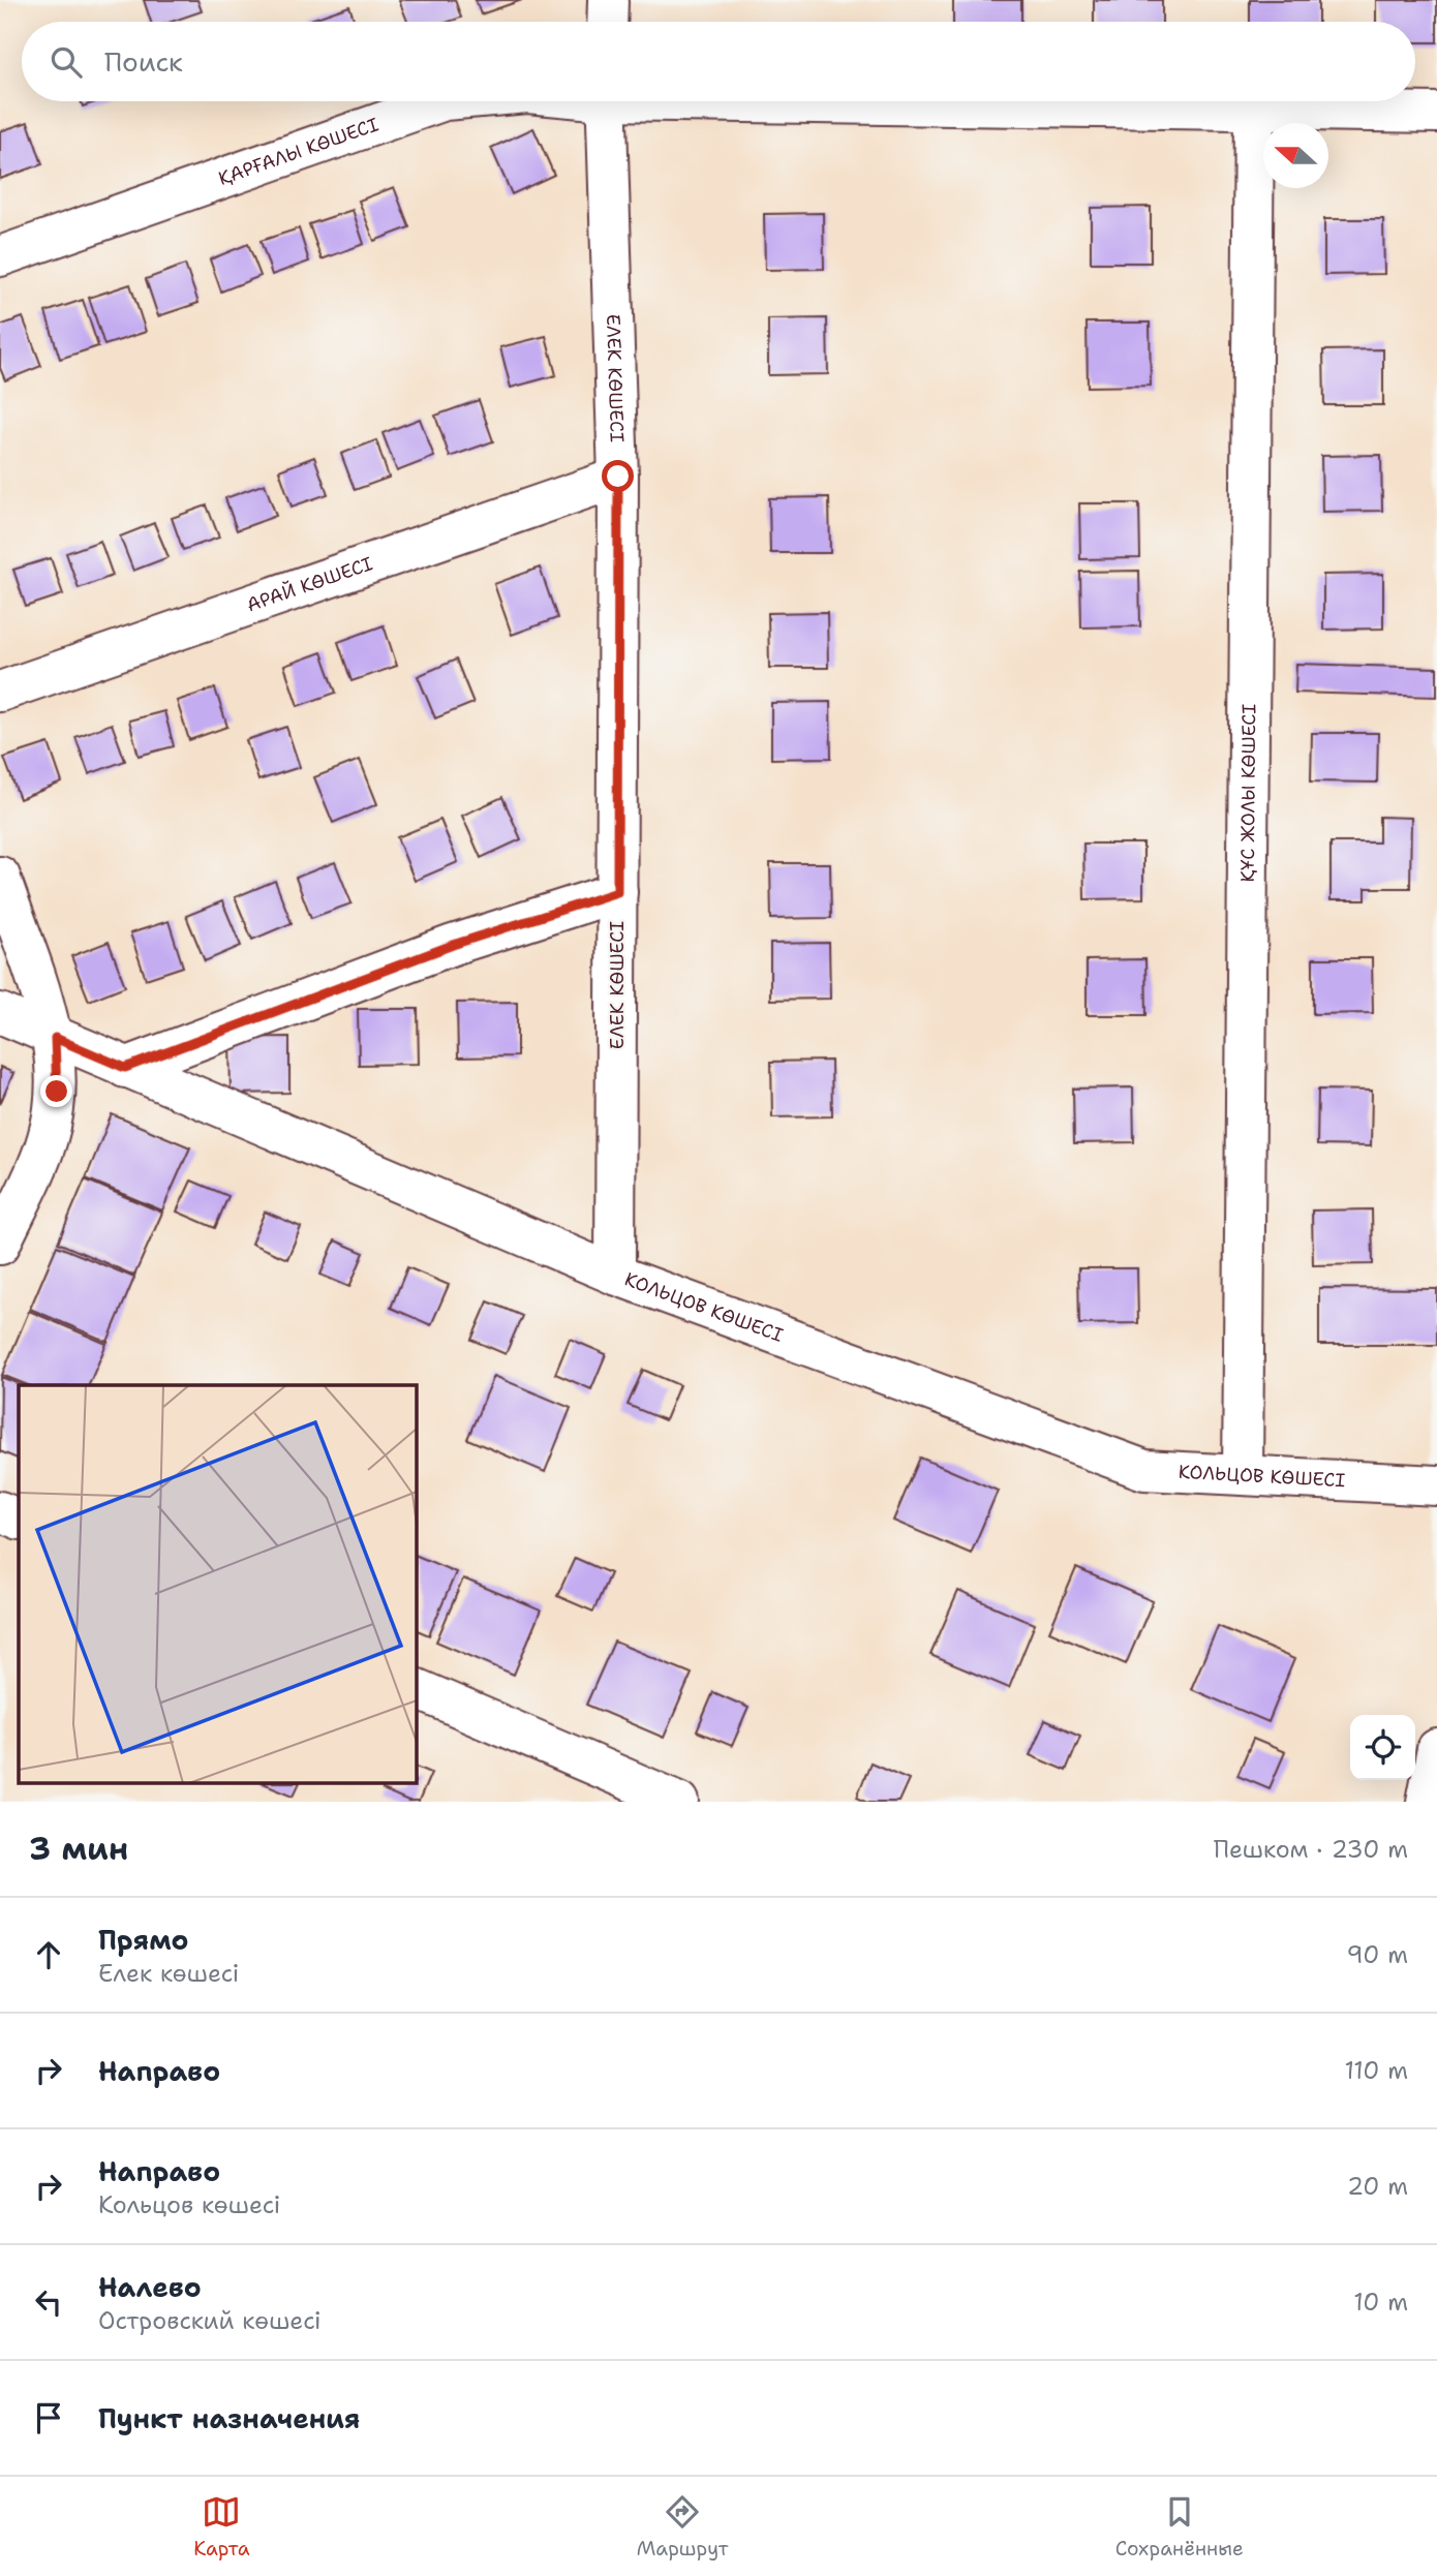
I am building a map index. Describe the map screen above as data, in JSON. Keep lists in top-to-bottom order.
{
  "streets": {
    "street": [
      "ҚАРҒАЛЫ КӨШЕСІ",
      "ЕЛЕК КӨШЕСІ",
      "АРАЙ КӨШЕСІ",
      "ҚҰС ЖОЛЫ КӨШЕСІ",
      "КОЛЬЦОВ КӨШЕСІ"
    ]
  },
  "crossings": [
    ["ҚАРҒАЛЫ КӨШЕСІ", "ҚҰС ЖОЛЫ КӨШЕСІ"],
    ["ЕЛЕК КӨШЕСІ", "АРАЙ КӨШЕСІ"],
    ["ЕЛЕК КӨШЕСІ", "КОЛЬЦОВ КӨШЕСІ"],
    ["ҚҰС ЖОЛЫ КӨШЕСІ", "КОЛЬЦОВ КӨШЕСІ"]
  ],
  "north": "left",
  "page": {
    "search": "Поиск",
    "heading": ["3 мин", "Пешком · 230 m"],
    "list": [
      ["Прямо", "Елек көшесі", "90 m"],
      ["Направо", "110 m"],
      ["Направо", "Кольцов көшесі", "20 m"],
      ["Налево", "Островский көшесі", "10 m"],
      "Пункт назначения"
    ],
    "nav": ["Карта", "Маршрут", "Сохранённые"]
  }
}
